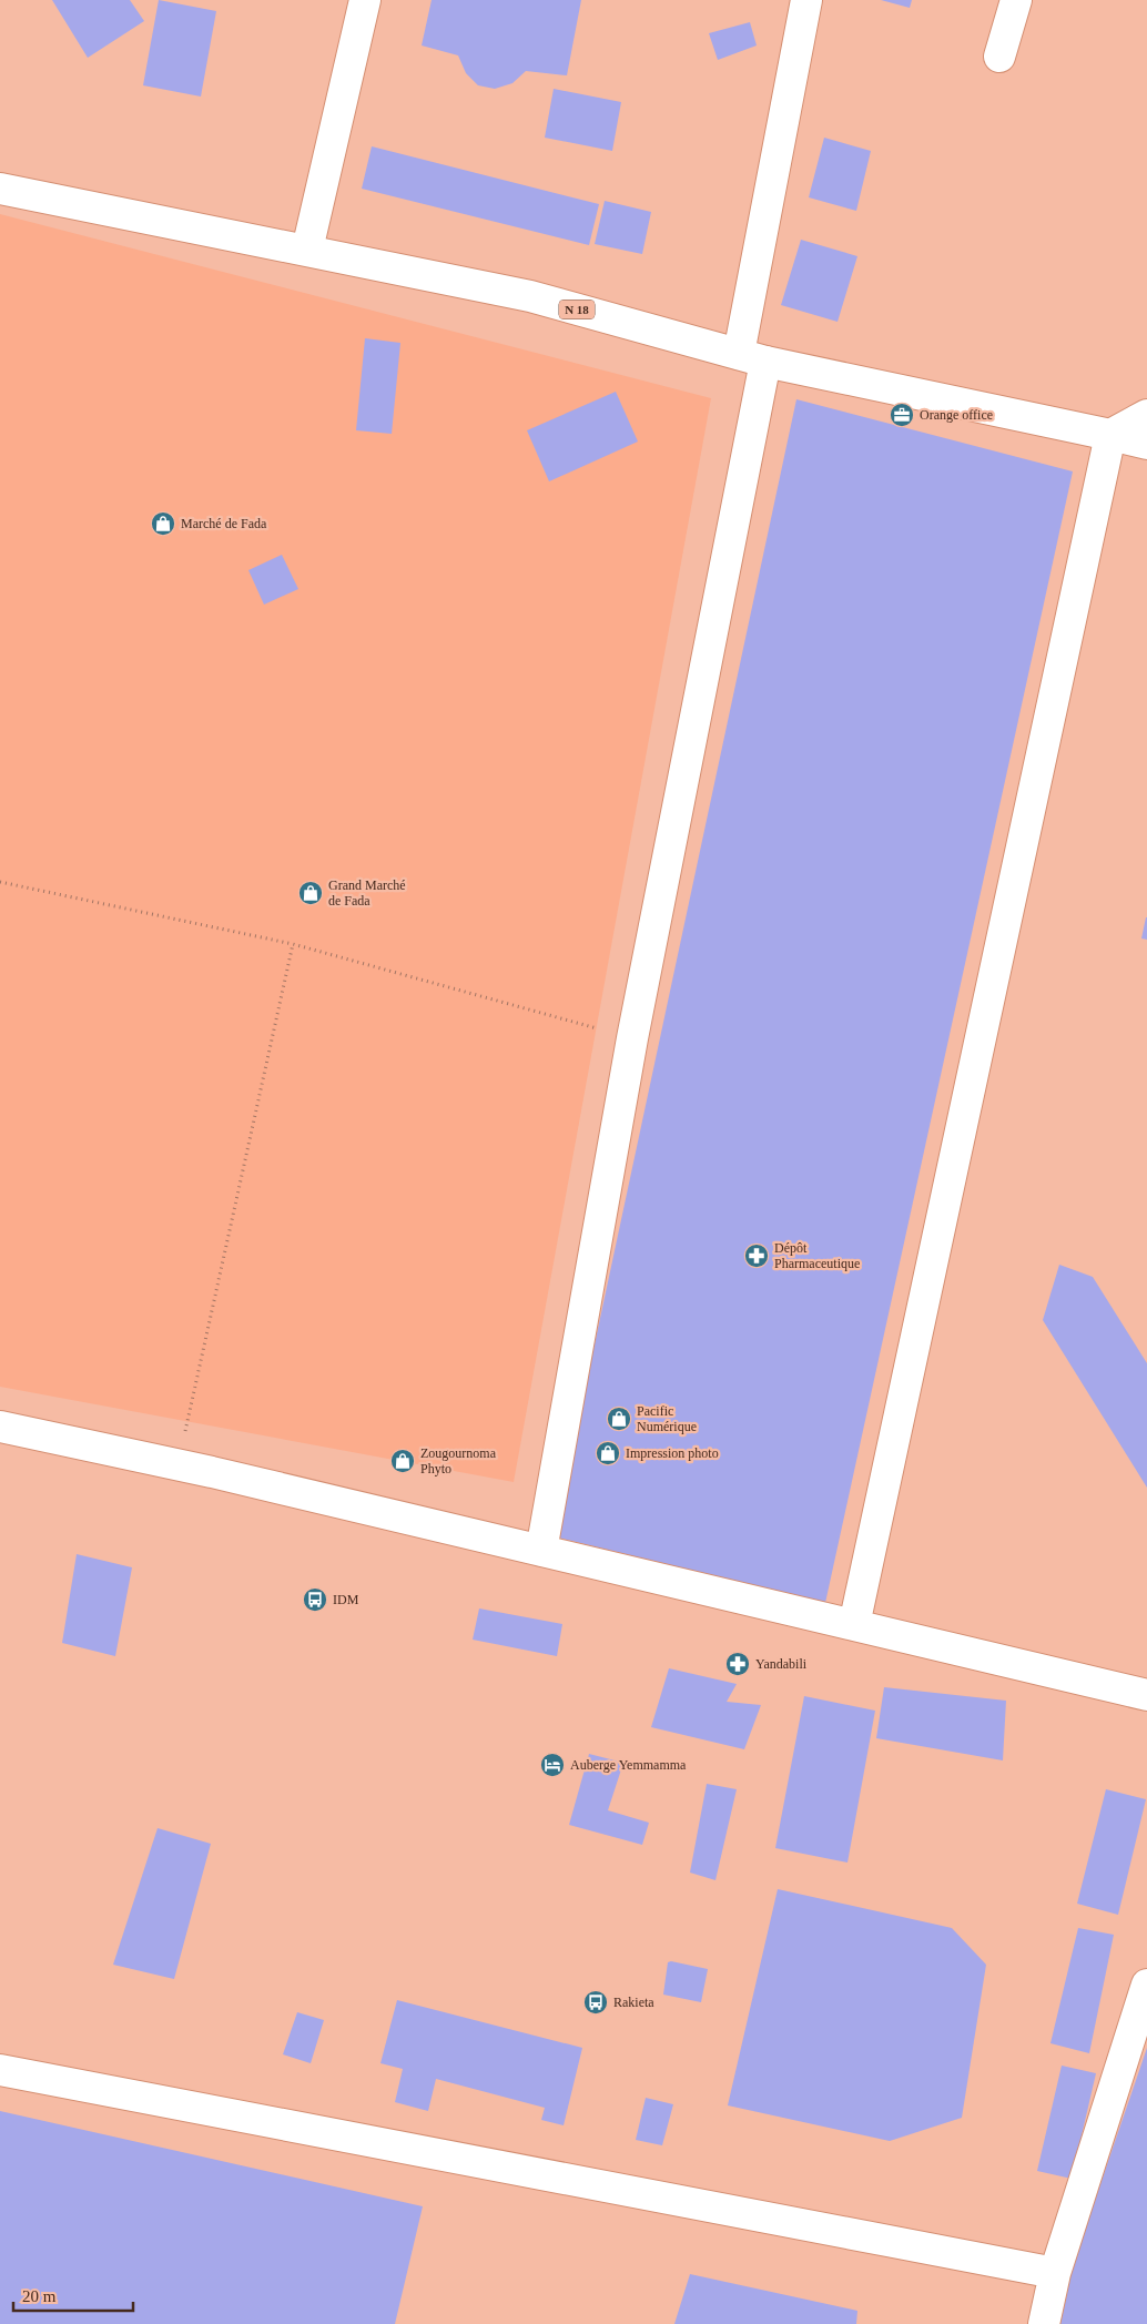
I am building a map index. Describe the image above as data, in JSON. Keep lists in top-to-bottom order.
{
  "streets": {
    "street": ["N 18"]
  },
  "places": {
    "office": ["Orange office"],
    "shop": [
      "Marché de Fada",
      "Grand Marché de Fada",
      "Pacific Numérique",
      "Impression photo",
      "Zougournoma Phyto"
    ],
    "pharmacy": ["Dépôt Pharmaceutique", "Yandabili"],
    "bus stop": ["IDM", "Rakieta"],
    "hotel": ["Auberge Yemmamma"]
  },
  "scale_bar": "20 m"
}
